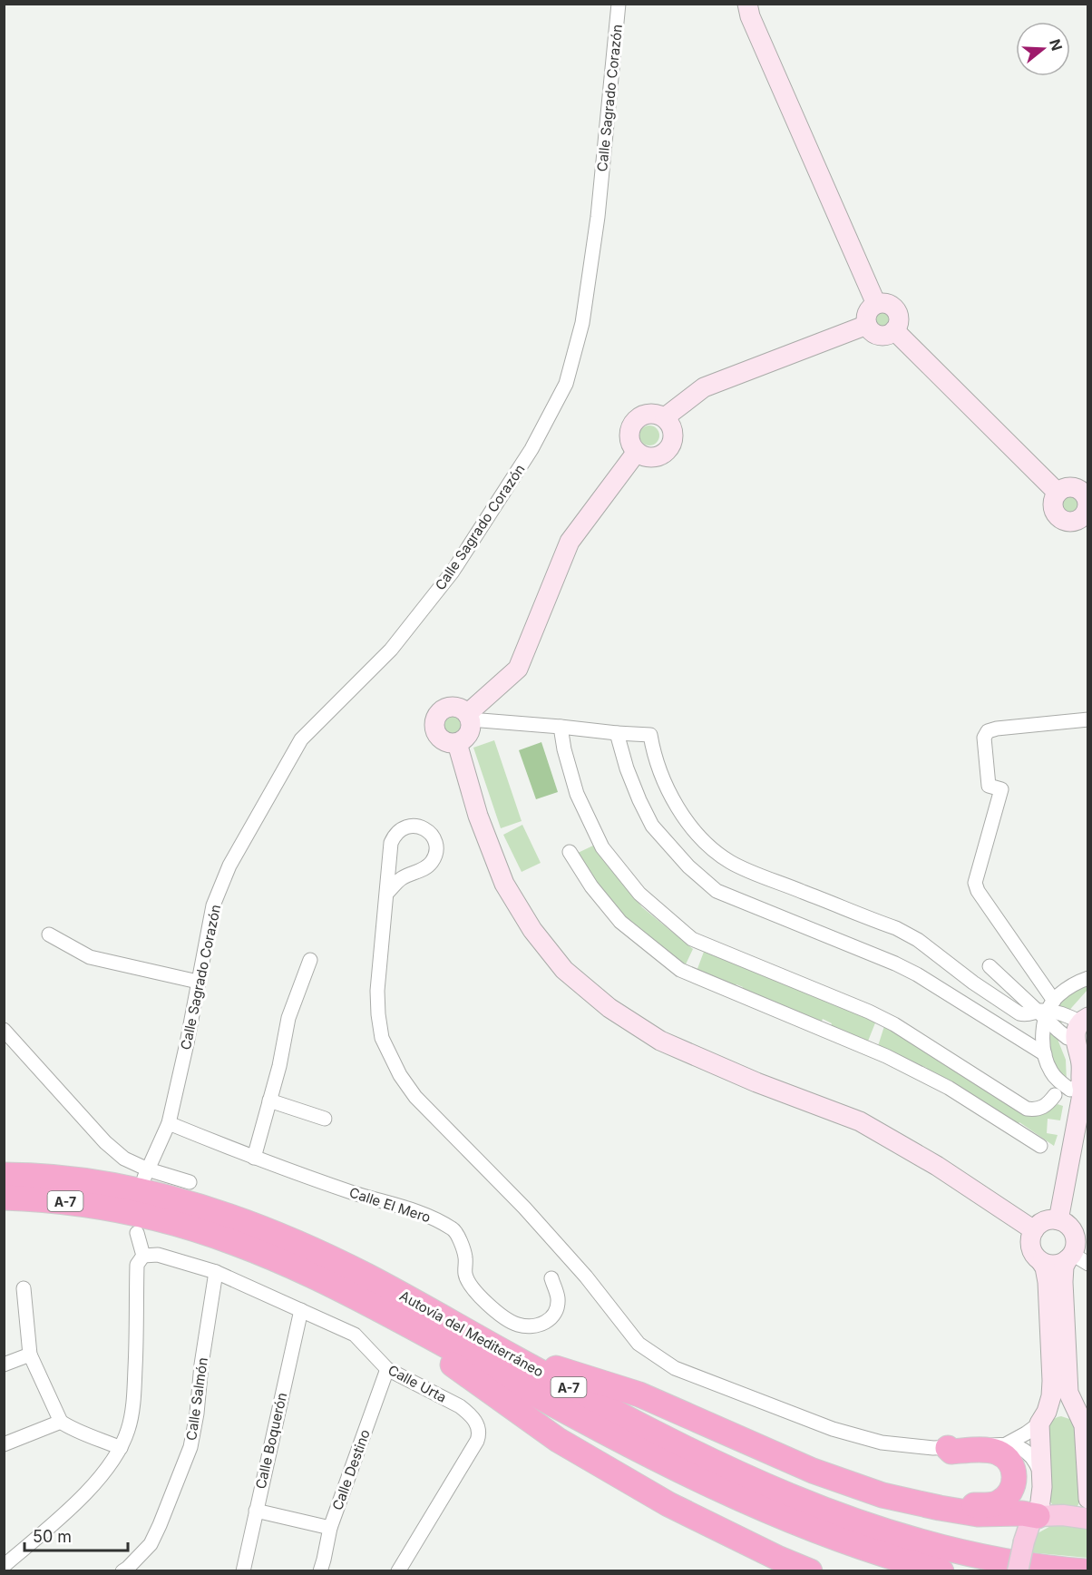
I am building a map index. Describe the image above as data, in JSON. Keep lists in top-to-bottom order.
{
  "streets": {
    "highway": ["A-7", "Autovía del Mediterráneo"],
    "street": [
      "Calle Sagrado Corazón",
      "Calle El Mero",
      "Calle Urta",
      "Calle Salmón",
      "Calle Boquerón",
      "Calle Destino"
    ]
  },
  "crossings": [
    ["Calle Sagrado Corazón", "Calle El Mero"],
    ["Calle Urta", "Calle Salmón"],
    ["Calle Urta", "Calle Boquerón"],
    ["Calle Urta", "Calle Destino"]
  ],
  "scale_bar": "50 m",
  "north": "right"
}
